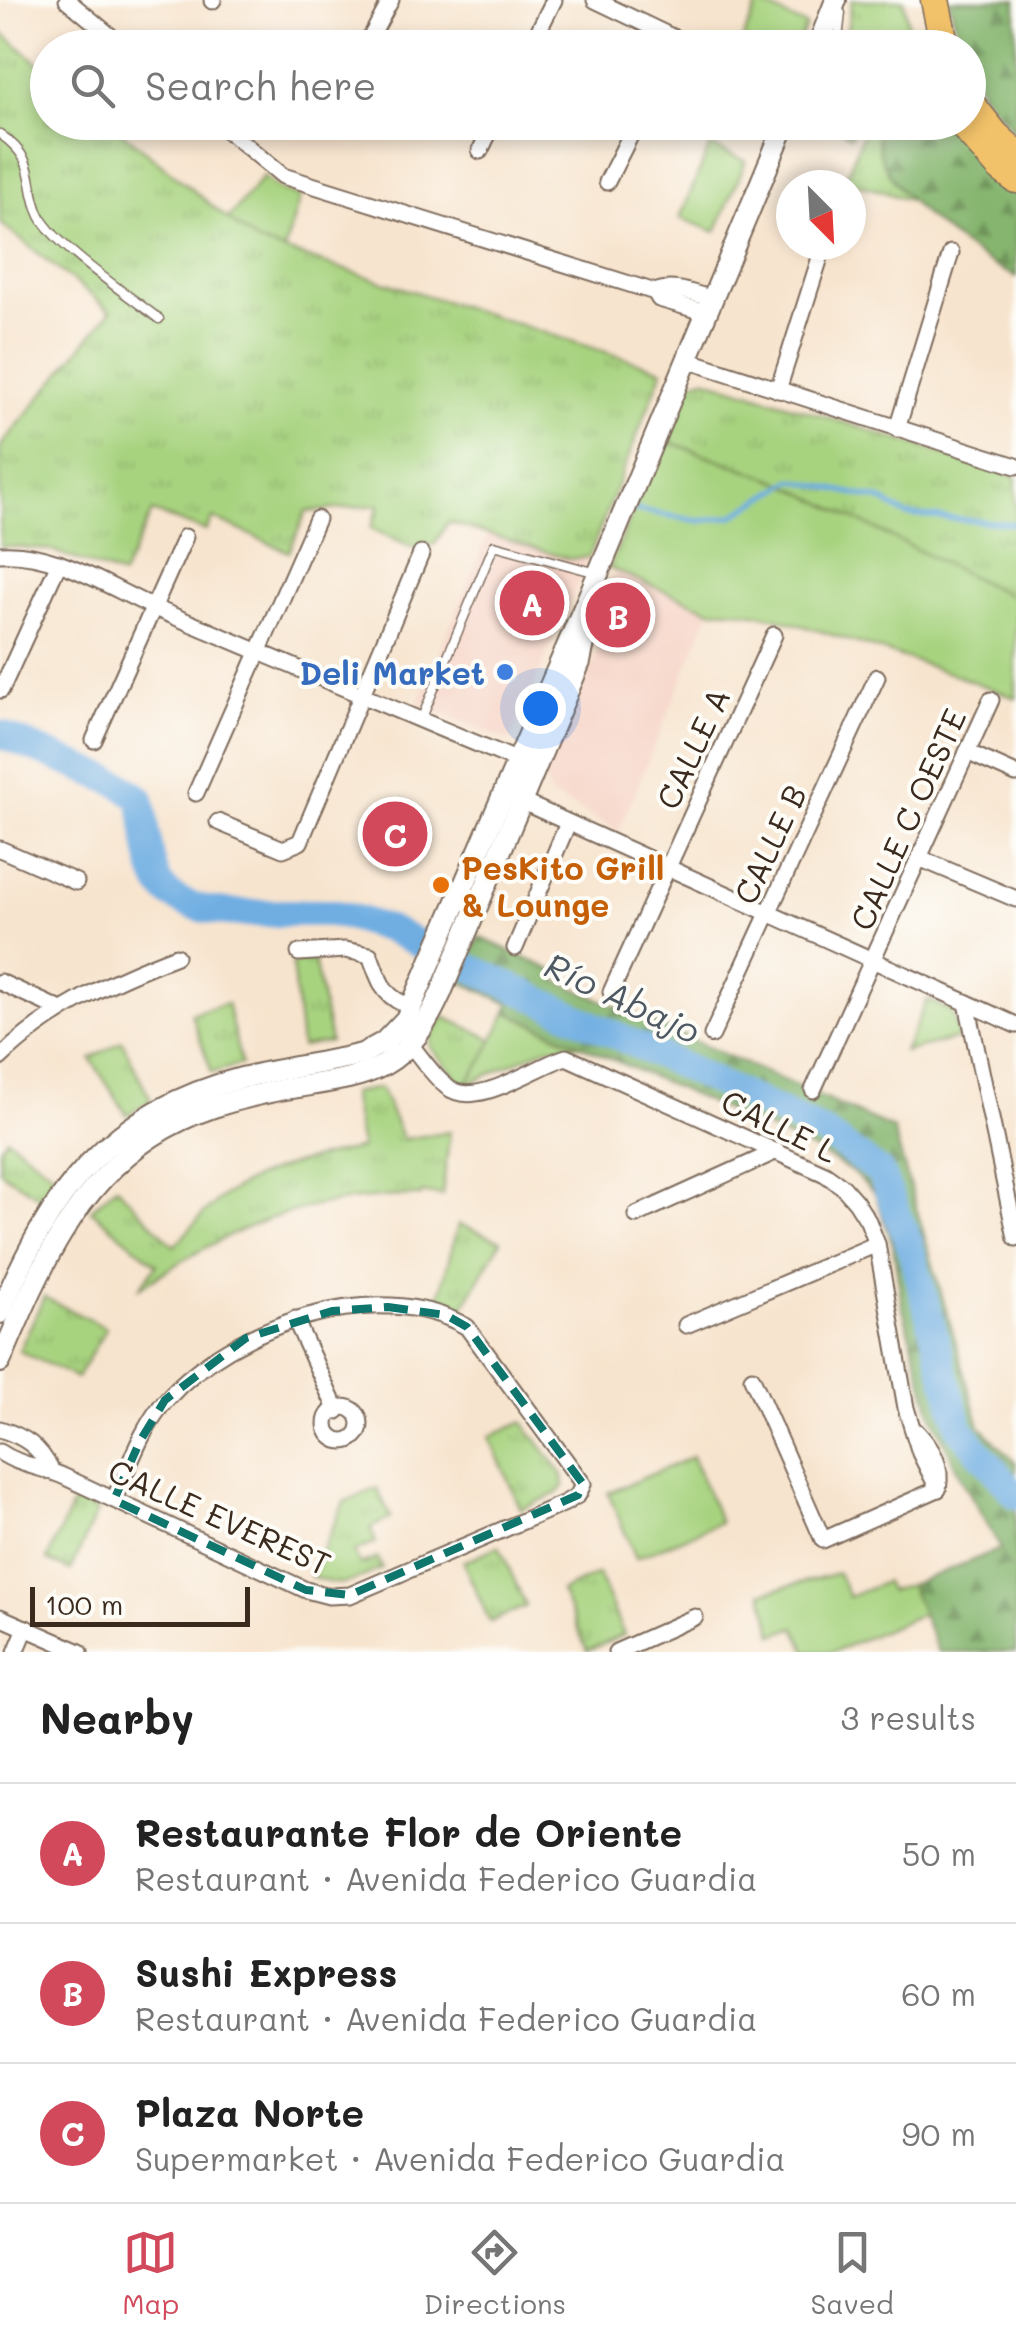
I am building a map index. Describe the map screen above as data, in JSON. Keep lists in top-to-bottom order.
{
  "streets": {
    "street": [
      "CALLE A",
      "CALLE C OESTE",
      "CALLE B",
      "CALLE L",
      "CALLE EVEREST"
    ]
  },
  "water": ["Río Abajo"],
  "places": ["Deli Market", "PesKito Grill & Lounge"],
  "scale_bar": "100 m",
  "north": "bottom right",
  "page": {
    "search": "Search here",
    "pins": ["A", "B", "C"],
    "scale": "100 m",
    "heading": ["Nearby", "3 results"],
    "list": [
      {
        "mark": "A",
        "name": "Restaurante Flor de Oriente",
        "note": "Restaurant · Avenida Federico Guardia",
        "value": "50 m"
      },
      {
        "mark": "B",
        "name": "Sushi Express",
        "note": "Restaurant · Avenida Federico Guardia",
        "value": "60 m"
      },
      {
        "mark": "C",
        "name": "Plaza Norte",
        "note": "Supermarket · Avenida Federico Guardia",
        "value": "90 m"
      }
    ],
    "nav": ["Map", "Directions", "Saved"]
  }
}
